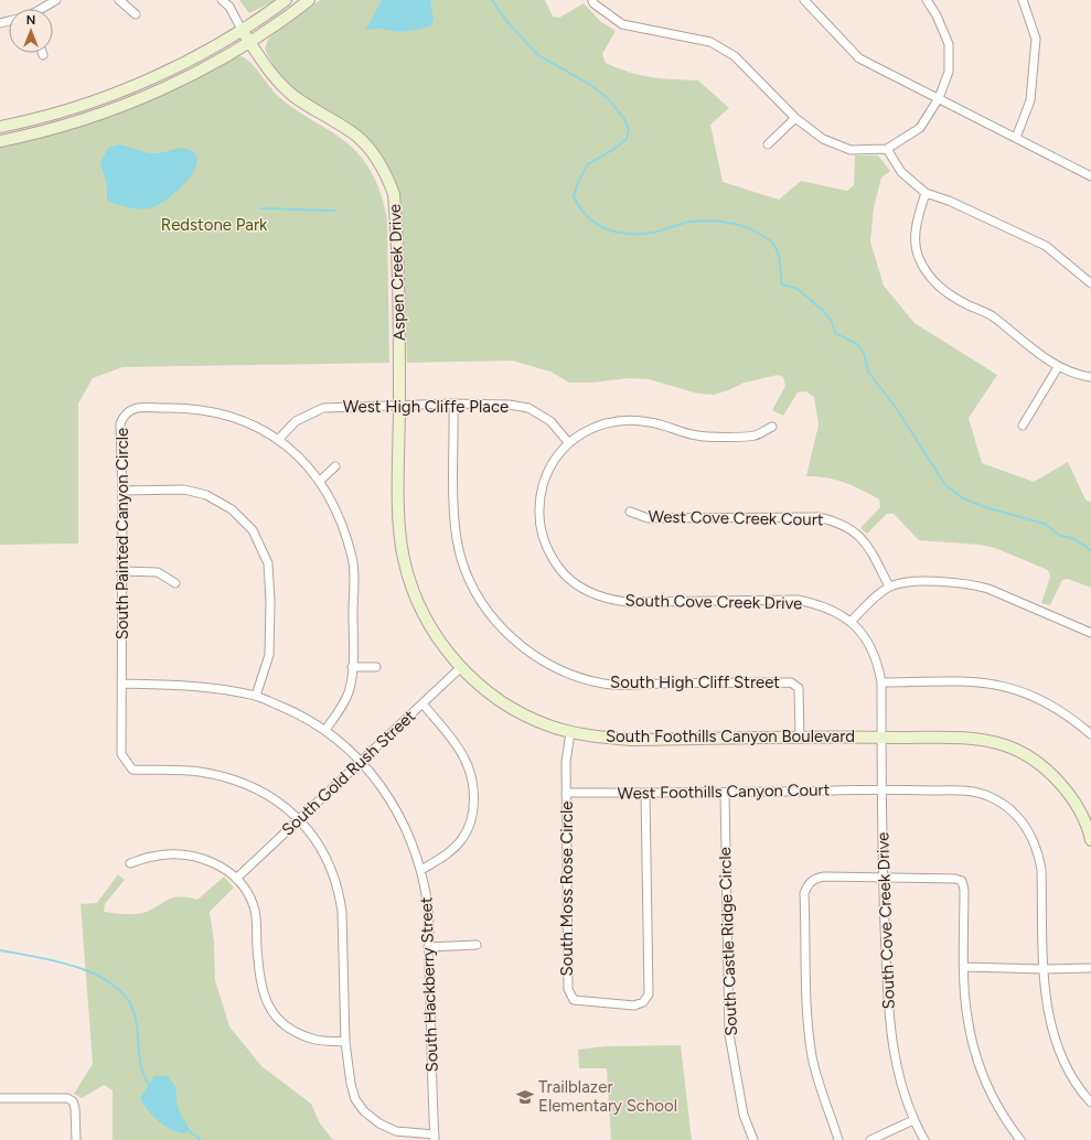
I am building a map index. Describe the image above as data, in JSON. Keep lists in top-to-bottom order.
{
  "streets": {
    "street": [
      "Aspen Creek Drive",
      "West High Cliffe Place",
      "West Cove Creek Court",
      "South Painted Canyon Circle",
      "South Cove Creek Drive",
      "South High Cliff Street",
      "South Foothills Canyon Boulevard",
      "South Gold Rush Street",
      "West Foothills Canyon Court",
      "South Moss Rose Circle",
      "South Castle Ridge Circle",
      "South Hackberry Street"
    ]
  },
  "crossings": [
    ["Aspen Creek Drive", "West High Cliffe Place"],
    ["Aspen Creek Drive", "South Foothills Canyon Boulevard"],
    ["West High Cliffe Place", "South Painted Canyon Circle"],
    ["West High Cliffe Place", "South Cove Creek Drive"],
    ["West High Cliffe Place", "South High Cliff Street"],
    ["West High Cliffe Place", "South Foothills Canyon Boulevard"],
    ["South Painted Canyon Circle", "South Gold Rush Street"],
    ["South Painted Canyon Circle", "South Hackberry Street"],
    ["South Cove Creek Drive", "South Foothills Canyon Boulevard"],
    ["South Cove Creek Drive", "West Foothills Canyon Court"],
    ["South High Cliff Street", "South Foothills Canyon Boulevard"],
    ["South Foothills Canyon Boulevard", "South Gold Rush Street"],
    ["South Foothills Canyon Boulevard", "South Moss Rose Circle"],
    ["South Gold Rush Street", "South Hackberry Street"],
    ["West Foothills Canyon Court", "South Moss Rose Circle"],
    ["West Foothills Canyon Court", "South Castle Ridge Circle"]
  ],
  "parks": ["Redstone Park"],
  "places": {
    "school or university": ["Trailblazer Elementary School"]
  },
  "north": "top"
}
